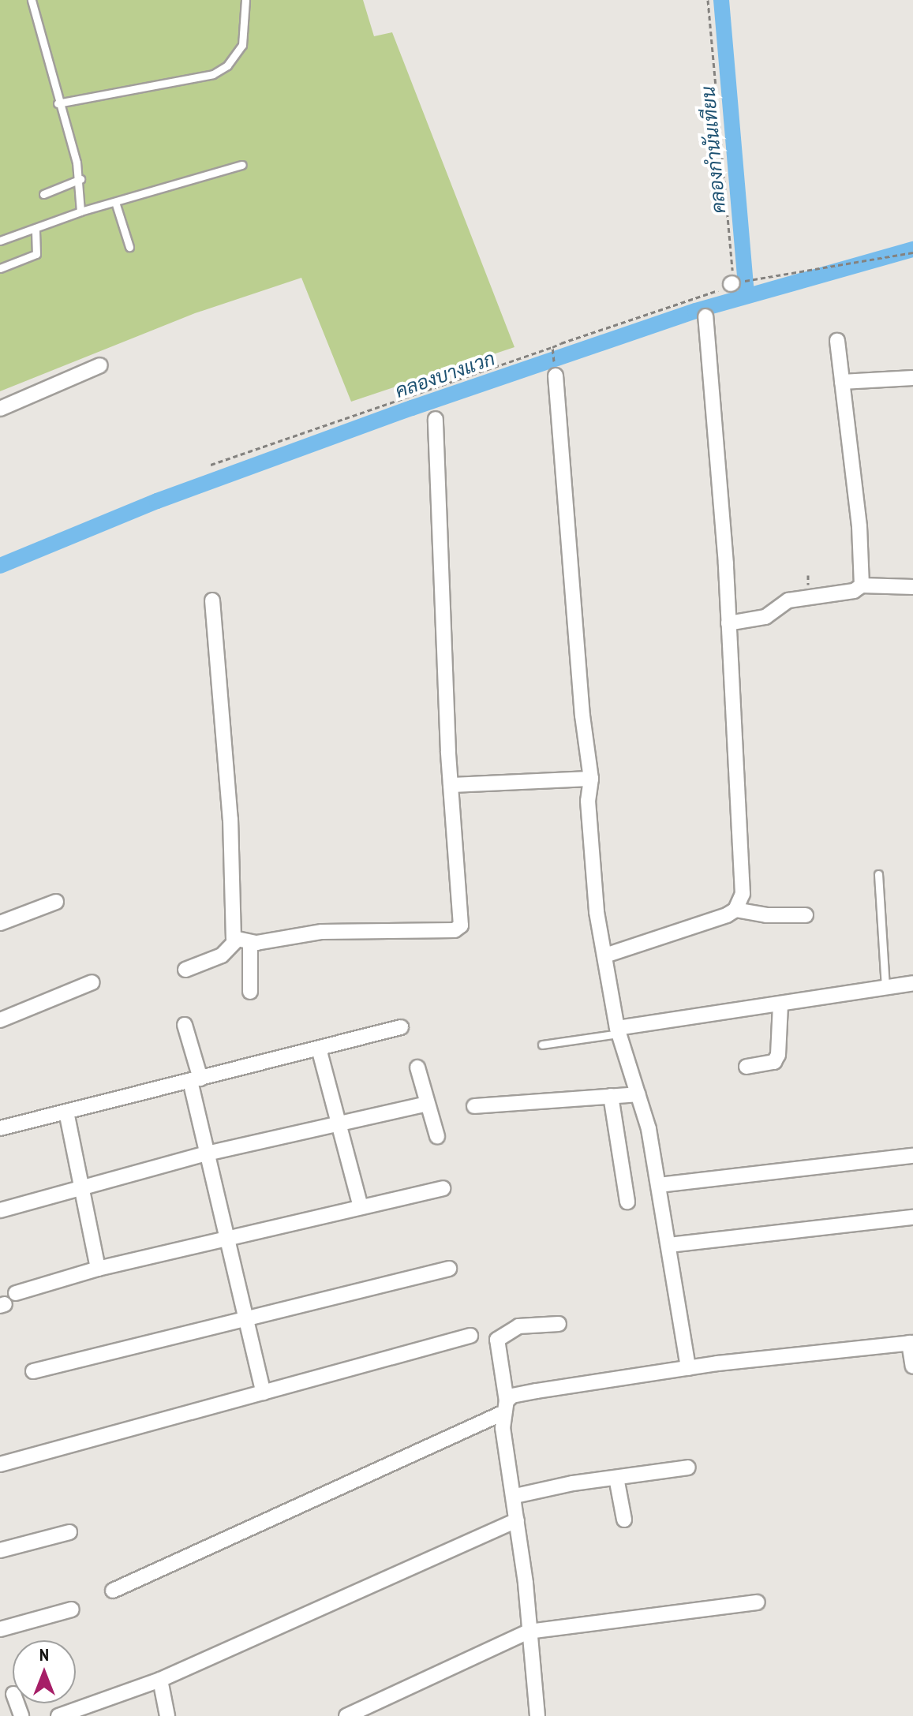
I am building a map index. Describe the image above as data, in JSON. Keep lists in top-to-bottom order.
{
  "water": ["คลองกำนันเทียน", "คลองบางแวก"],
  "north": "top"
}
